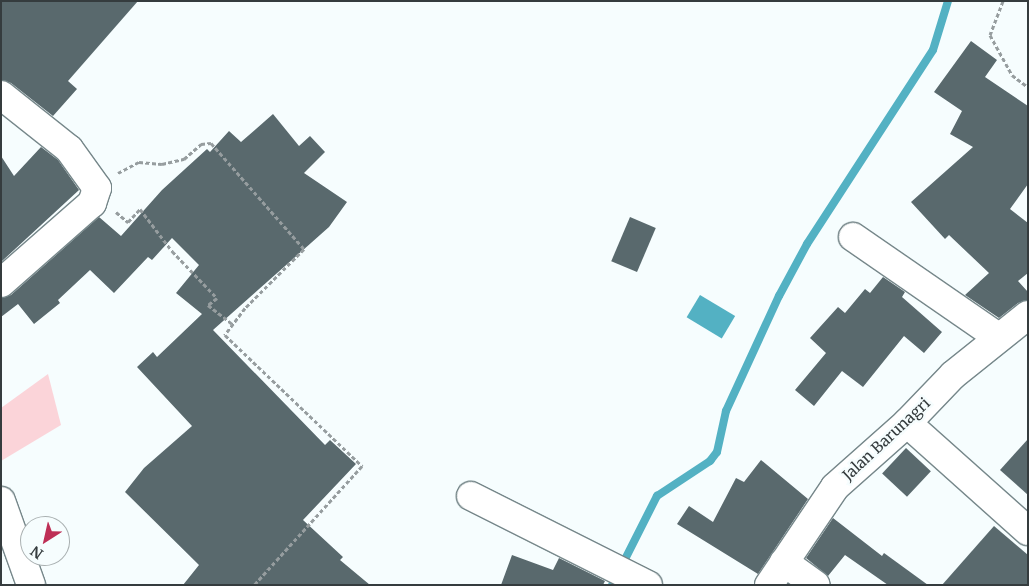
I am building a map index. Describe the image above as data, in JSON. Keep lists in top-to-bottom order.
{
  "streets": {
    "street": ["Jalan Barunagri"]
  },
  "north": "bottom left"
}
